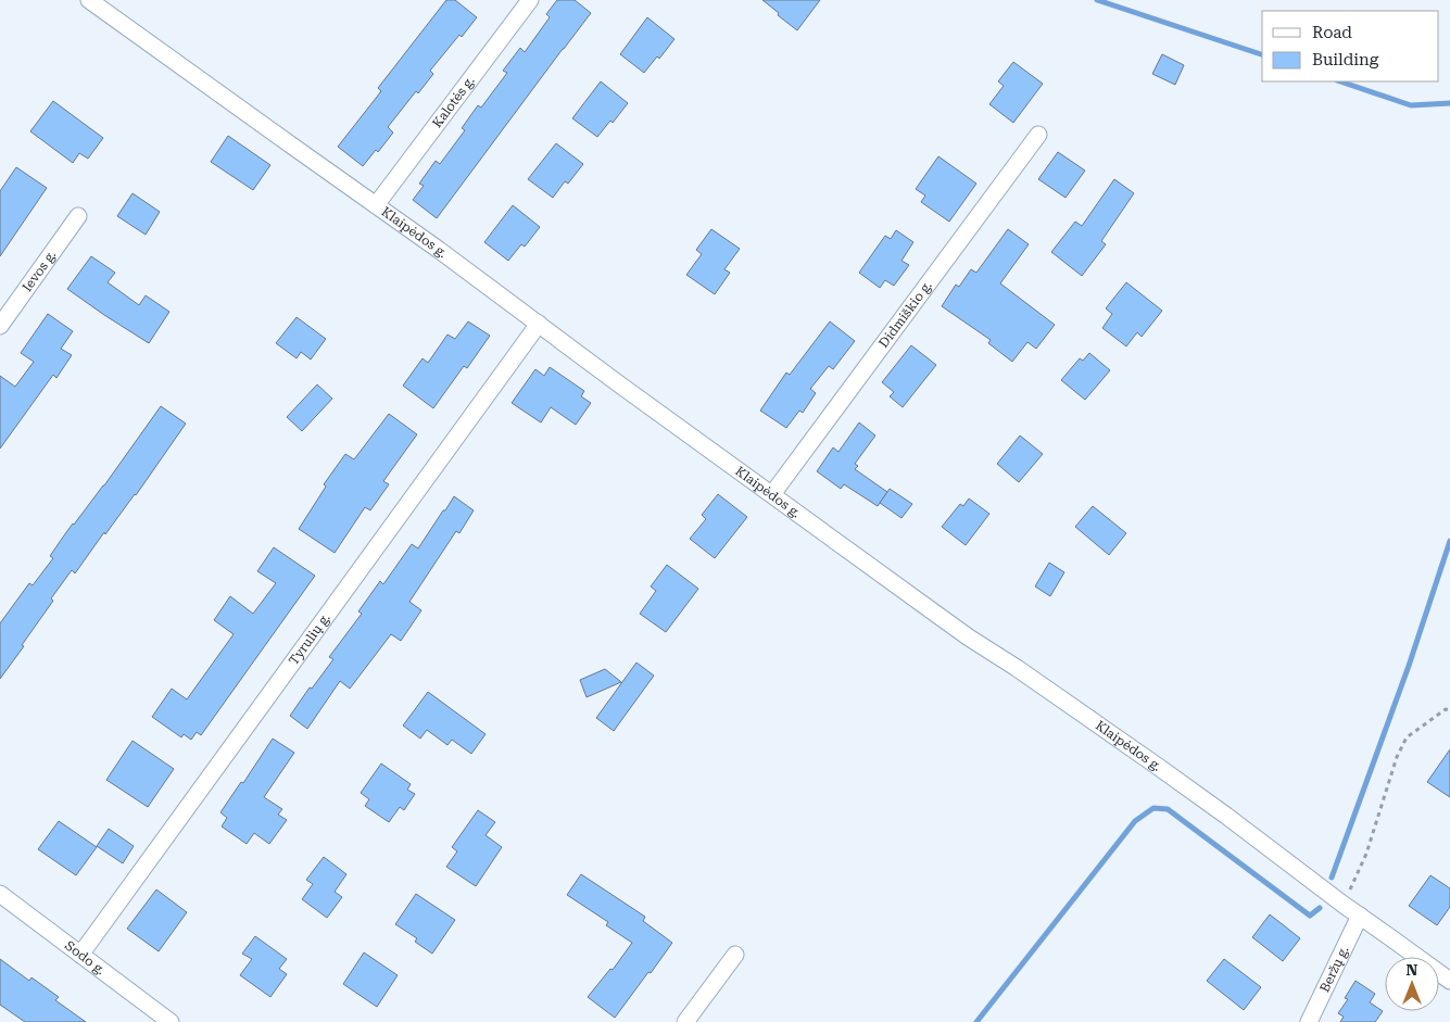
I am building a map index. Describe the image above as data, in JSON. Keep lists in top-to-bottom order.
{
  "streets": {
    "street": [
      "Kalotės g.",
      "Klaipėdos g.",
      "Ievos g.",
      "Didmiškio g.",
      "Tyrulių g.",
      "Sodo g.",
      "Beržų g."
    ]
  },
  "crossings": [
    ["Kalotės g.", "Klaipėdos g."],
    ["Klaipėdos g.", "Didmiškio g."],
    ["Klaipėdos g.", "Tyrulių g."],
    ["Klaipėdos g.", "Beržų g."],
    ["Tyrulių g.", "Sodo g."]
  ],
  "legend": ["Road", "Building"],
  "north": "top"
}
